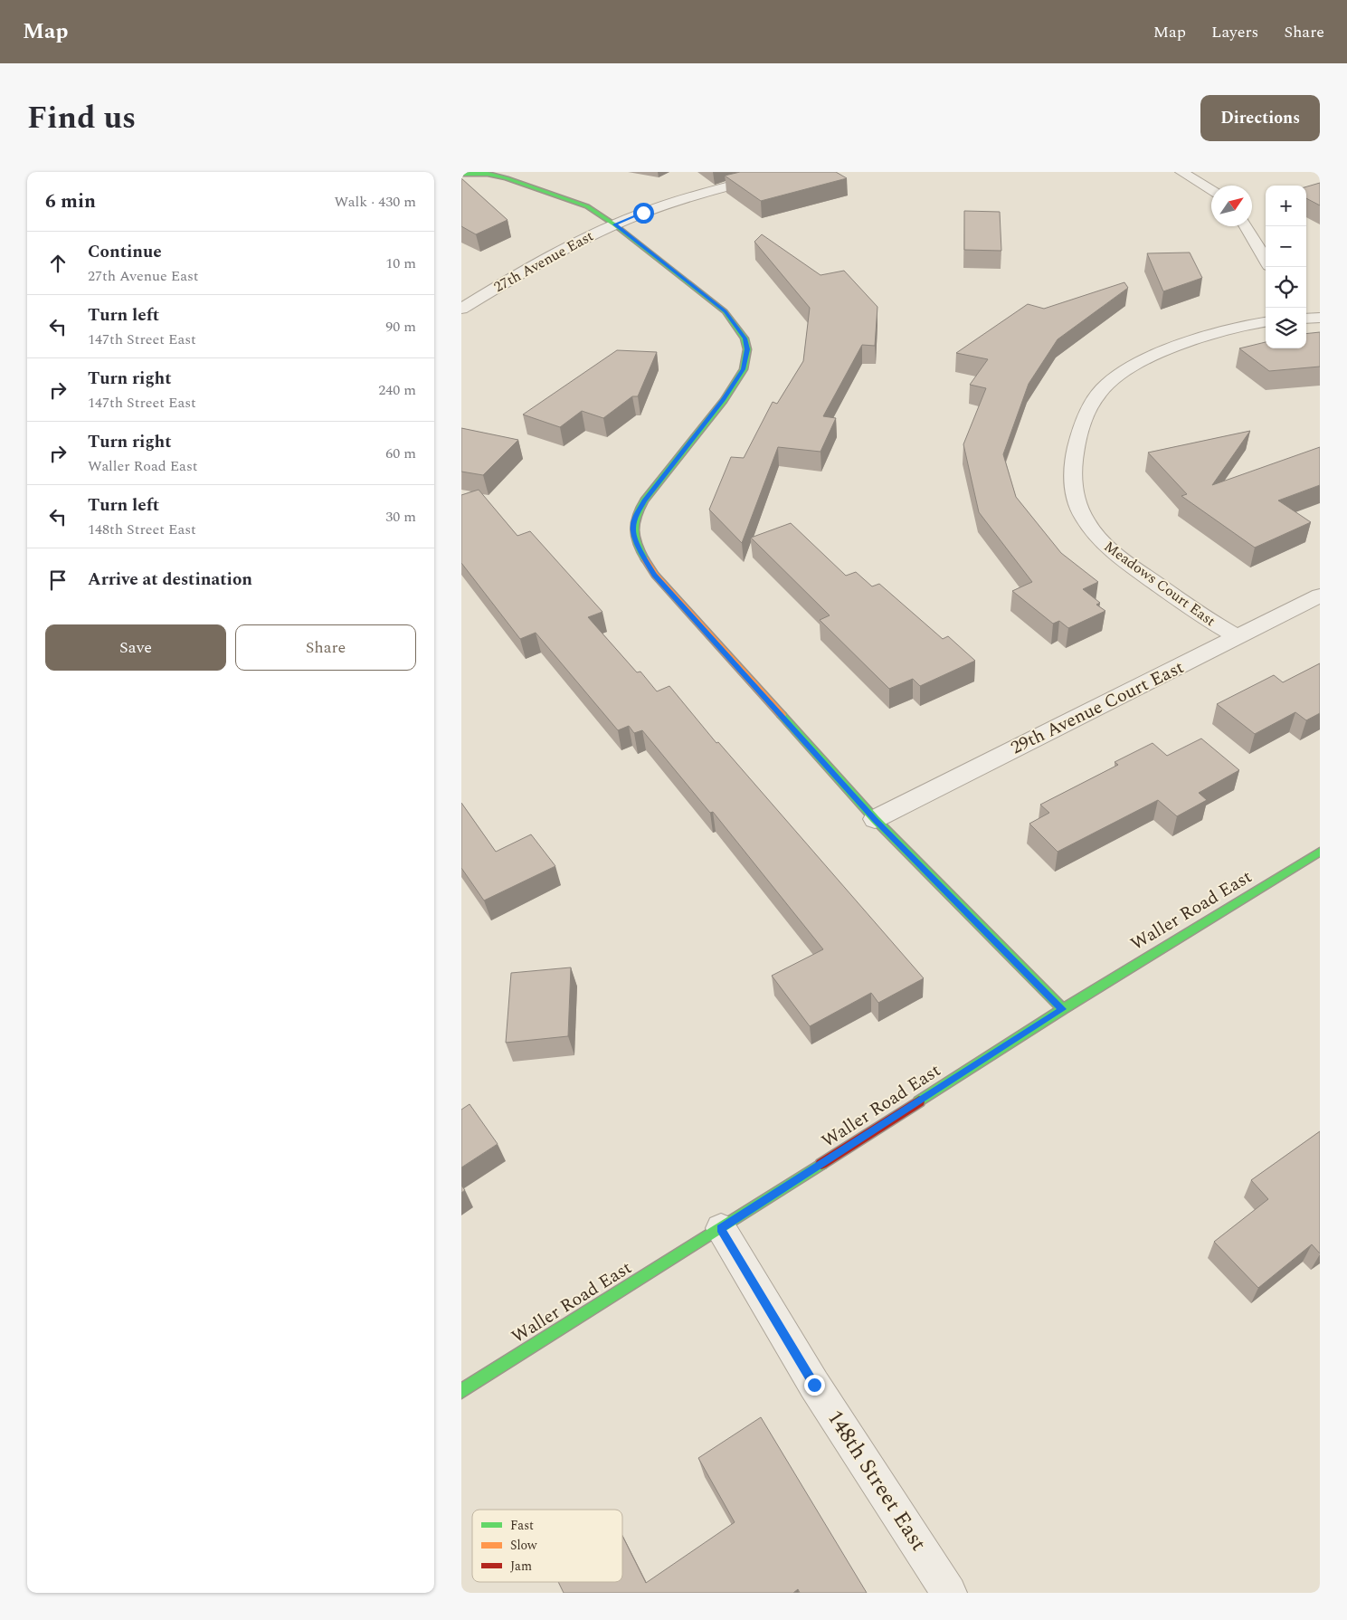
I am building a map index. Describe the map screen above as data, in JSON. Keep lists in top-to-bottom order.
{
  "streets": {
    "street": [
      "27th Avenue East",
      "Meadows Court East",
      "29th Avenue Court East",
      "Waller Road East",
      "148th Street East"
    ]
  },
  "crossings": [
    ["Meadows Court East", "29th Avenue Court East"],
    ["Waller Road East", "148th Street East"]
  ],
  "legend": ["Fast", "Slow", "Jam"],
  "north": "top right",
  "page": {
    "header": "Map",
    "nav": ["Map", "Layers", "Share"],
    "title": "Find us",
    "buttons": [
      "Directions",
      ["Save", "Share"]
    ],
    "heading": ["6 min", "Walk · 430 m"],
    "map_buttons": ["+", "−"],
    "list": [
      ["Continue", "27th Avenue East", "10 m"],
      ["Turn left", "147th Street East", "90 m"],
      ["Turn right", "147th Street East", "240 m"],
      ["Turn right", "Waller Road East", "60 m"],
      ["Turn left", "148th Street East", "30 m"],
      "Arrive at destination"
    ]
  }
}
